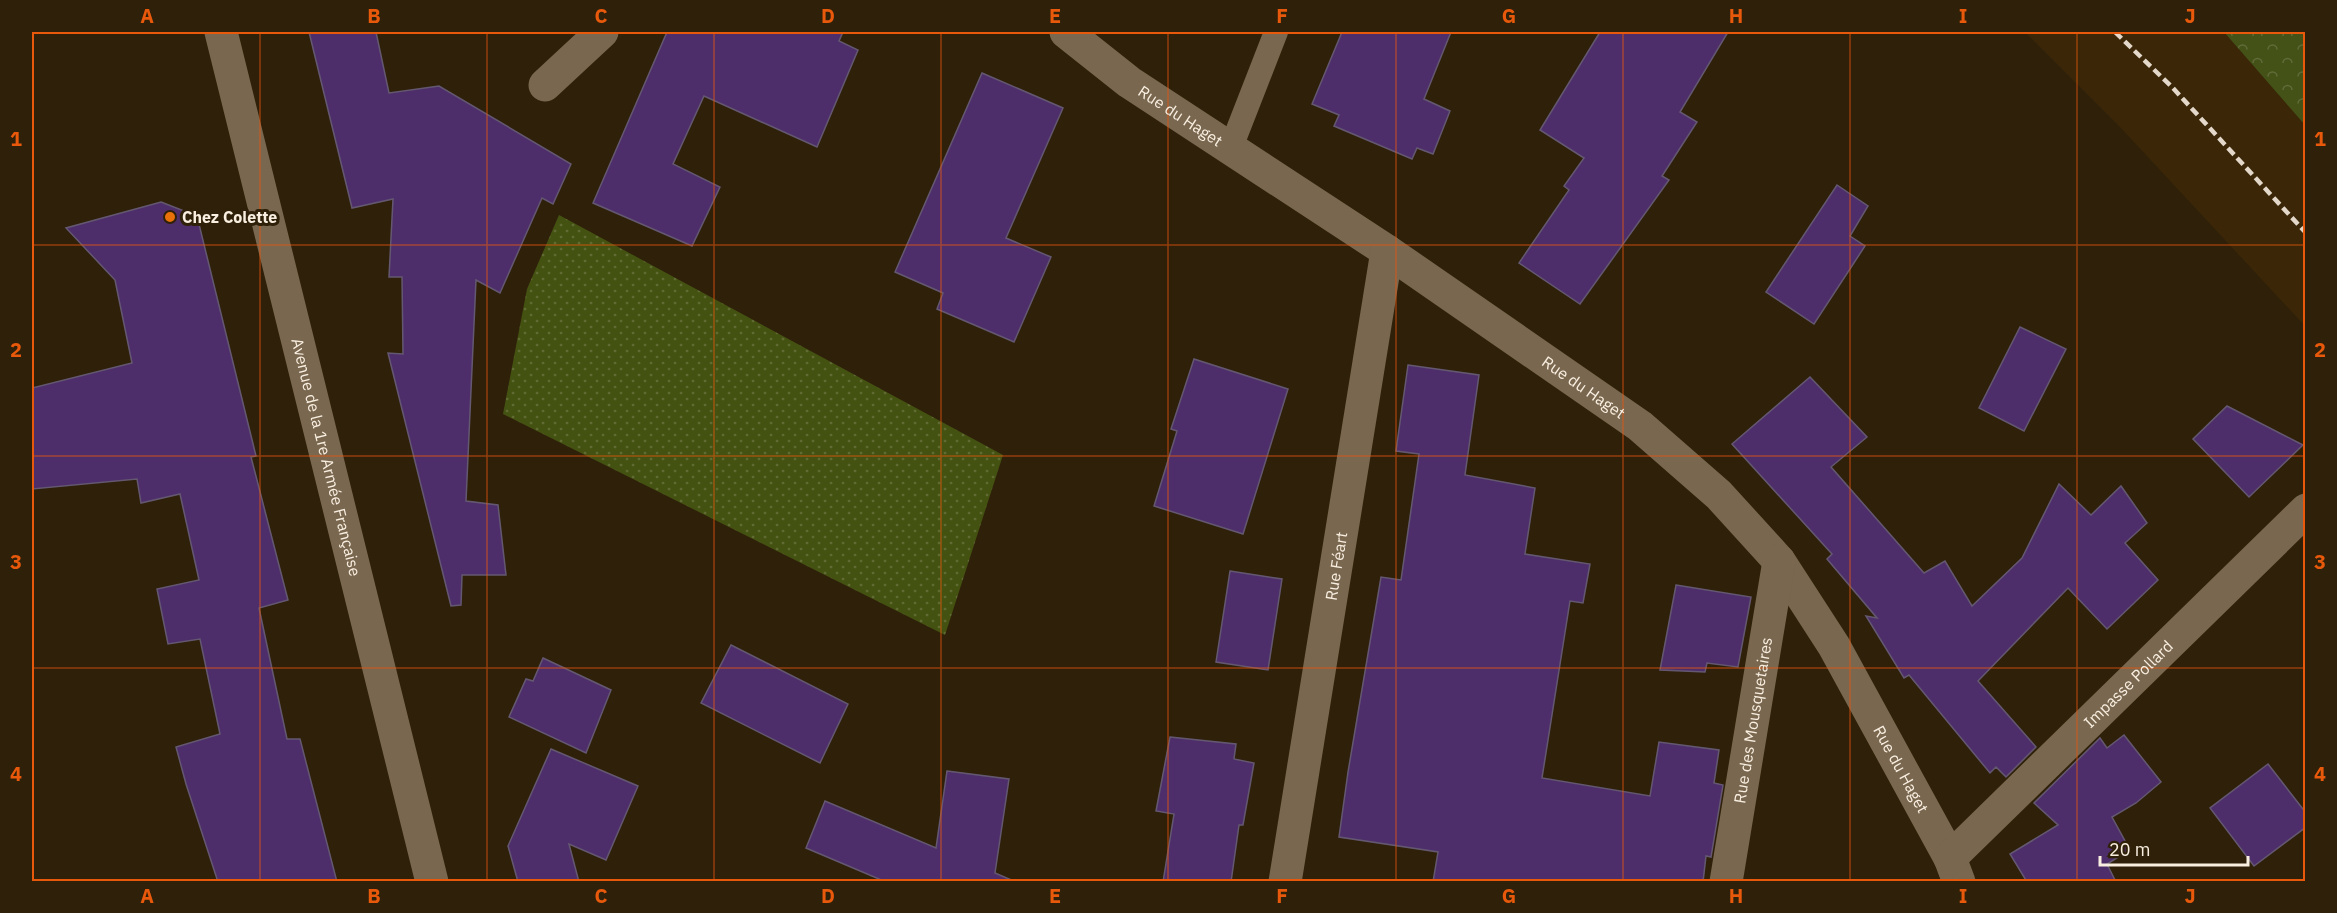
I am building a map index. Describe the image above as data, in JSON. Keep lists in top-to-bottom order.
{
  "streets": {
    "street": [
      "Rue du Haget",
      "Avenue de la 1re Armée Française",
      "Rue Féart",
      "Impasse Pollard",
      "Rue des Mousquetaires"
    ]
  },
  "crossings": [
    ["Rue du Haget", "Rue Féart"],
    ["Rue du Haget", "Impasse Pollard"],
    ["Rue du Haget", "Rue des Mousquetaires"]
  ],
  "places": ["Chez Colette"],
  "scale_bar": "20 m",
  "grid": {
    "columns": [
      "A",
      "B",
      "C",
      "D",
      "E",
      "F",
      "G",
      "H",
      "I",
      "J"
    ],
    "rows": [
      "1",
      "2",
      "3",
      "4"
    ]
  }
}
